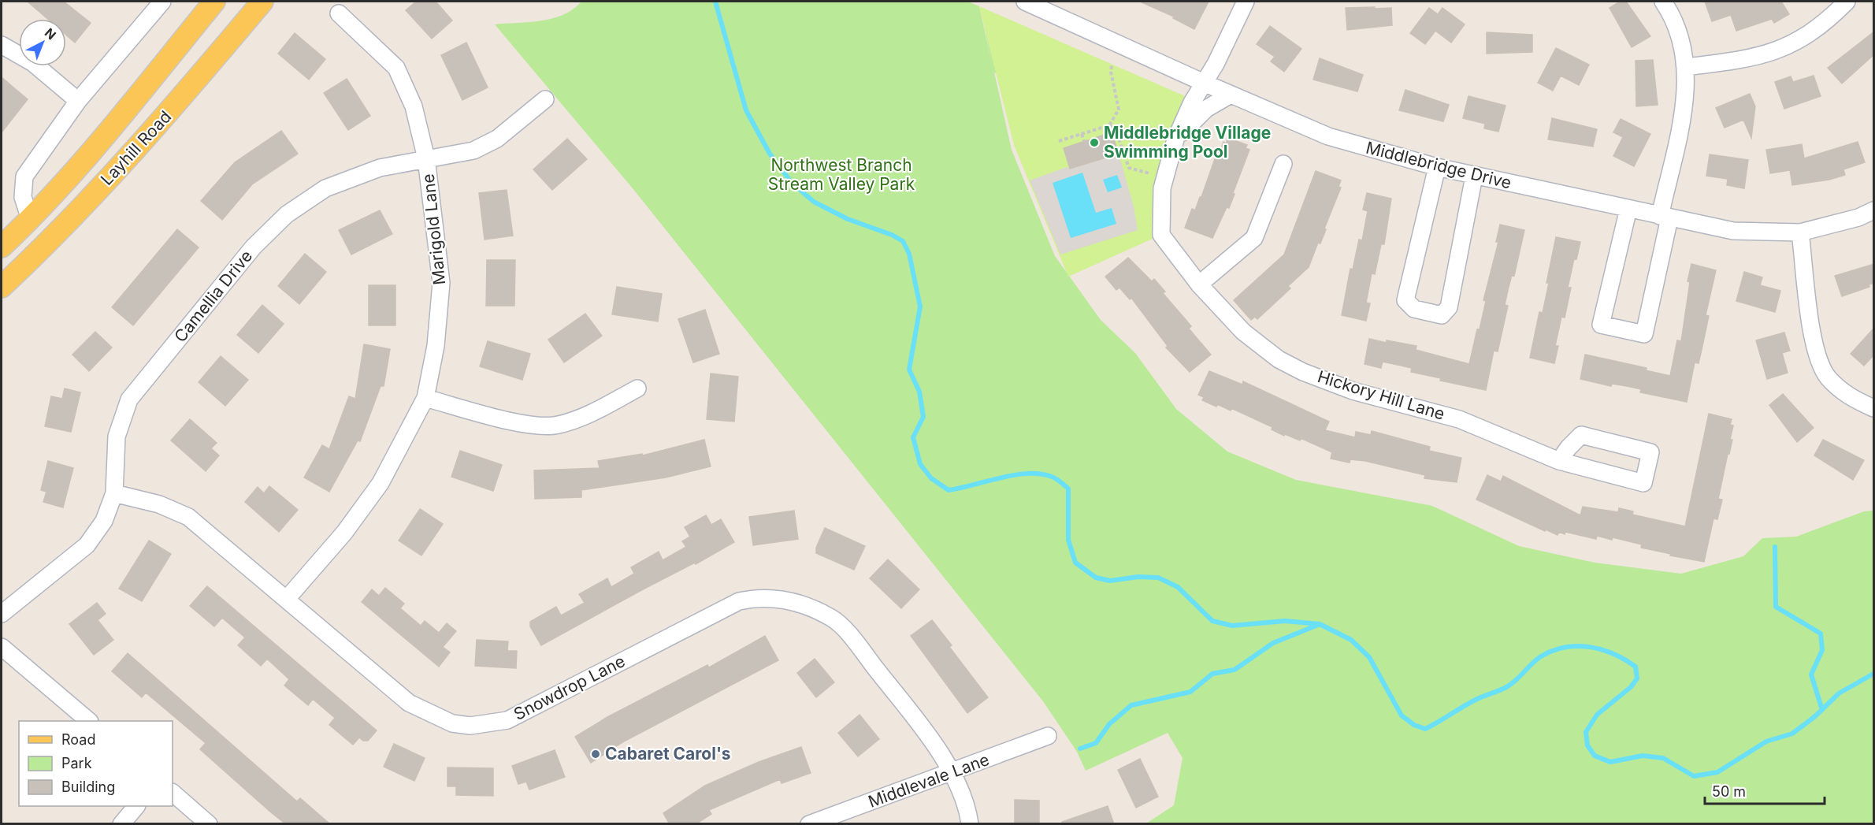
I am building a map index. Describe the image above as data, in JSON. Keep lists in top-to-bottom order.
{
  "streets": {
    "main road": ["Layhill Road"],
    "street": [
      "Middlebridge Drive",
      "Marigold Lane",
      "Camellia Drive",
      "Hickory Hill Lane",
      "Snowdrop Lane",
      "Middlevale Lane"
    ]
  },
  "crossings": [
    ["Middlebridge Drive", "Hickory Hill Lane"],
    ["Marigold Lane", "Camellia Drive"],
    ["Marigold Lane", "Snowdrop Lane"],
    ["Camellia Drive", "Snowdrop Lane"],
    ["Snowdrop Lane", "Middlevale Lane"]
  ],
  "parks": ["Northwest Branch Stream Valley Park"],
  "places": ["Middlebridge Village Swimming Pool", "Cabaret Carol's"],
  "legend": ["Road", "Park", "Building"],
  "scale_bar": "50 m",
  "north": "top right"
}
